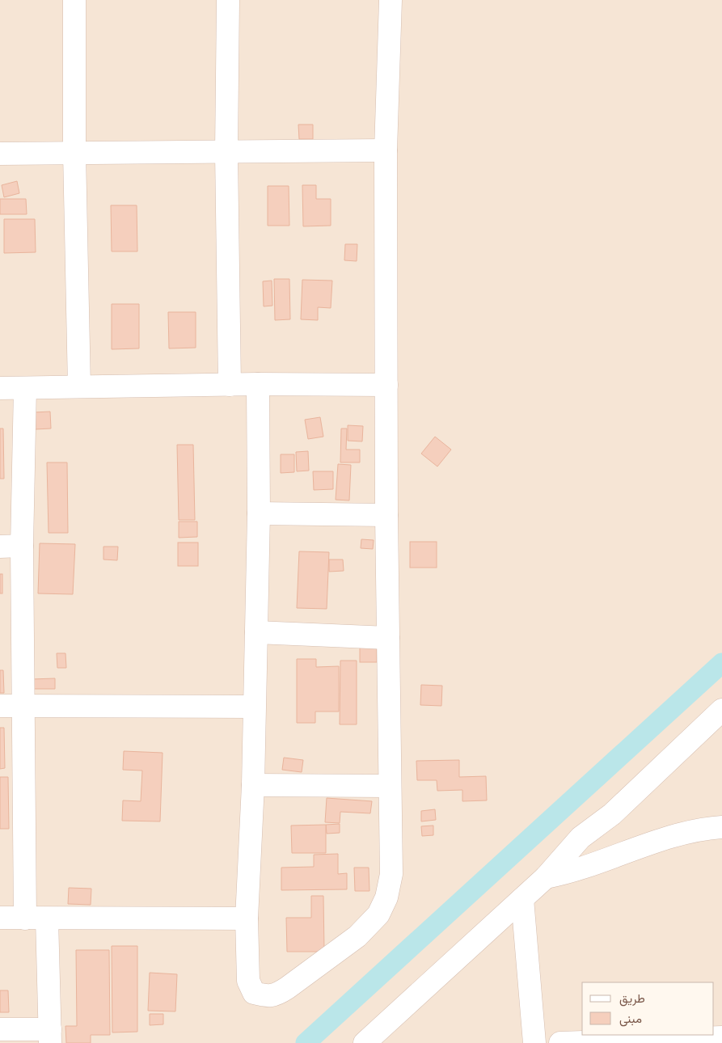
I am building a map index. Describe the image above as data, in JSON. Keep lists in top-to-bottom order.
{
  "legend": ["طريق", "مبنى"]
}
